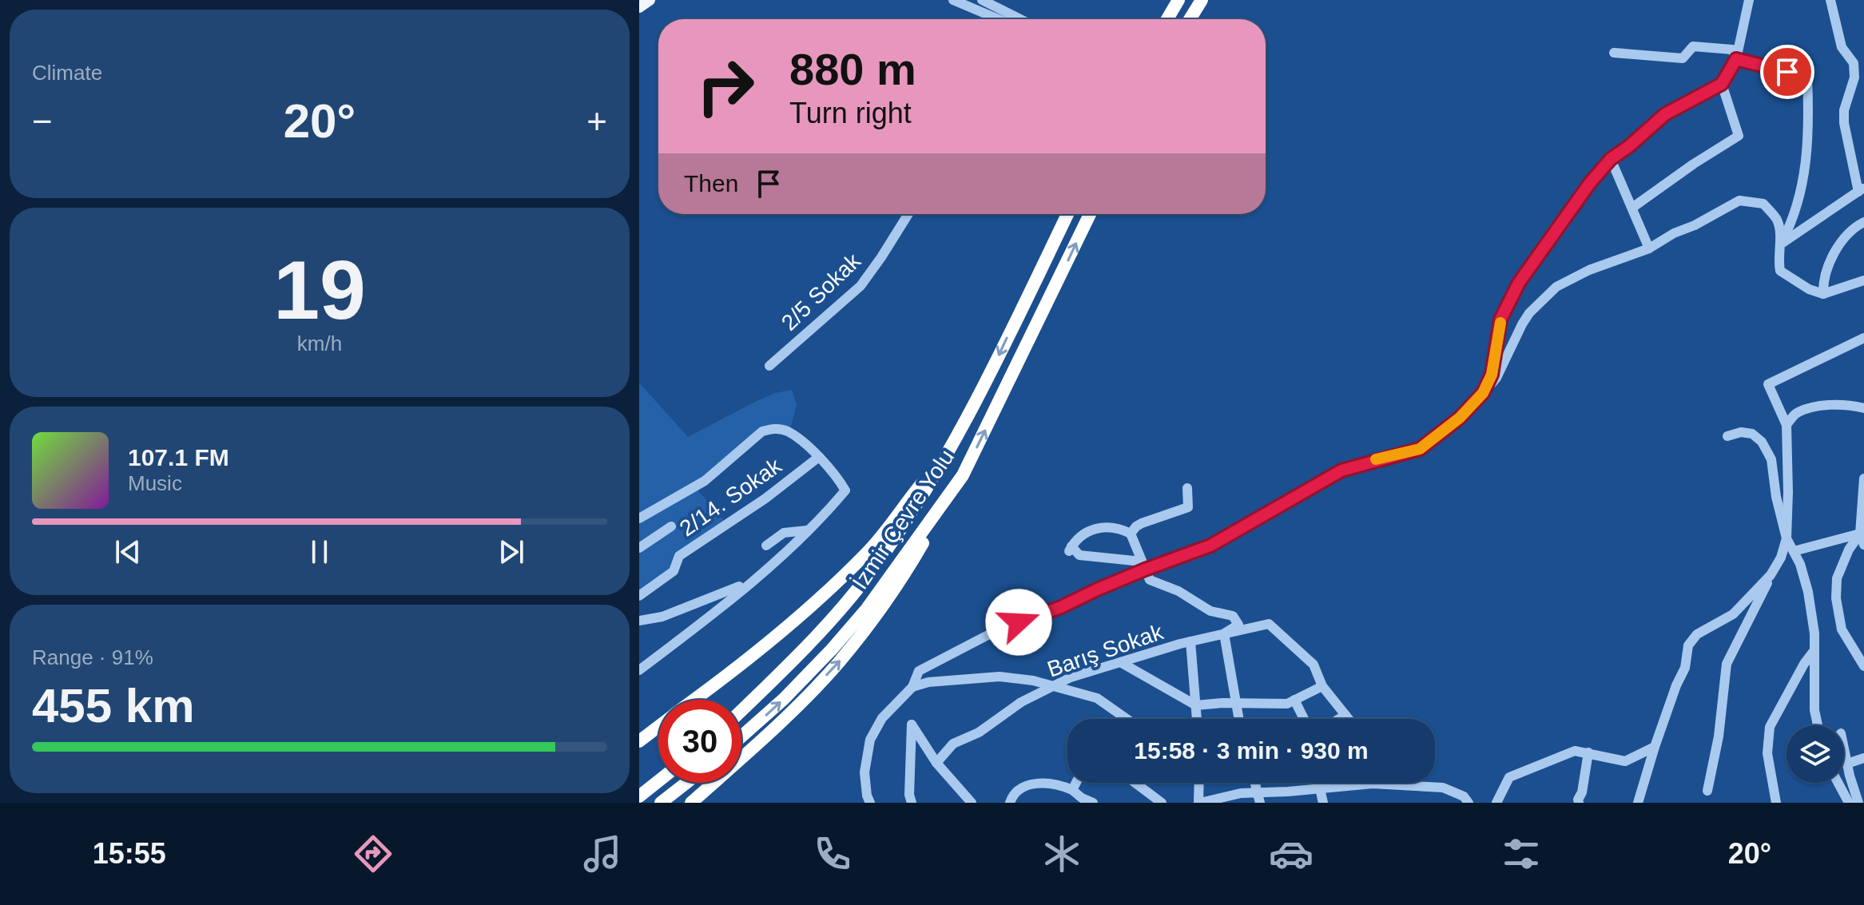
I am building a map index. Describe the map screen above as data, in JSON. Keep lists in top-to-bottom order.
{
  "streets": {
    "highway": ["İzmir Çevre Yolu"],
    "street": ["2/5 Sokak", "2/14. Sokak", "Barış Sokak"]
  },
  "page": {
    "tile": [
      "Climate",
      ["19", "km/h"],
      ["Range · 91%", "455 km"]
    ],
    "turn": ["880 m", "Turn right"],
    "heat": ["−", "20°", "+"],
    "then": "Then",
    "song": ["107.1 FM", "Music"],
    "limit": "30",
    "trip": "15:58 · 3 min · 930 m",
    "tabs": ["15:55", "20°"]
  }
}
